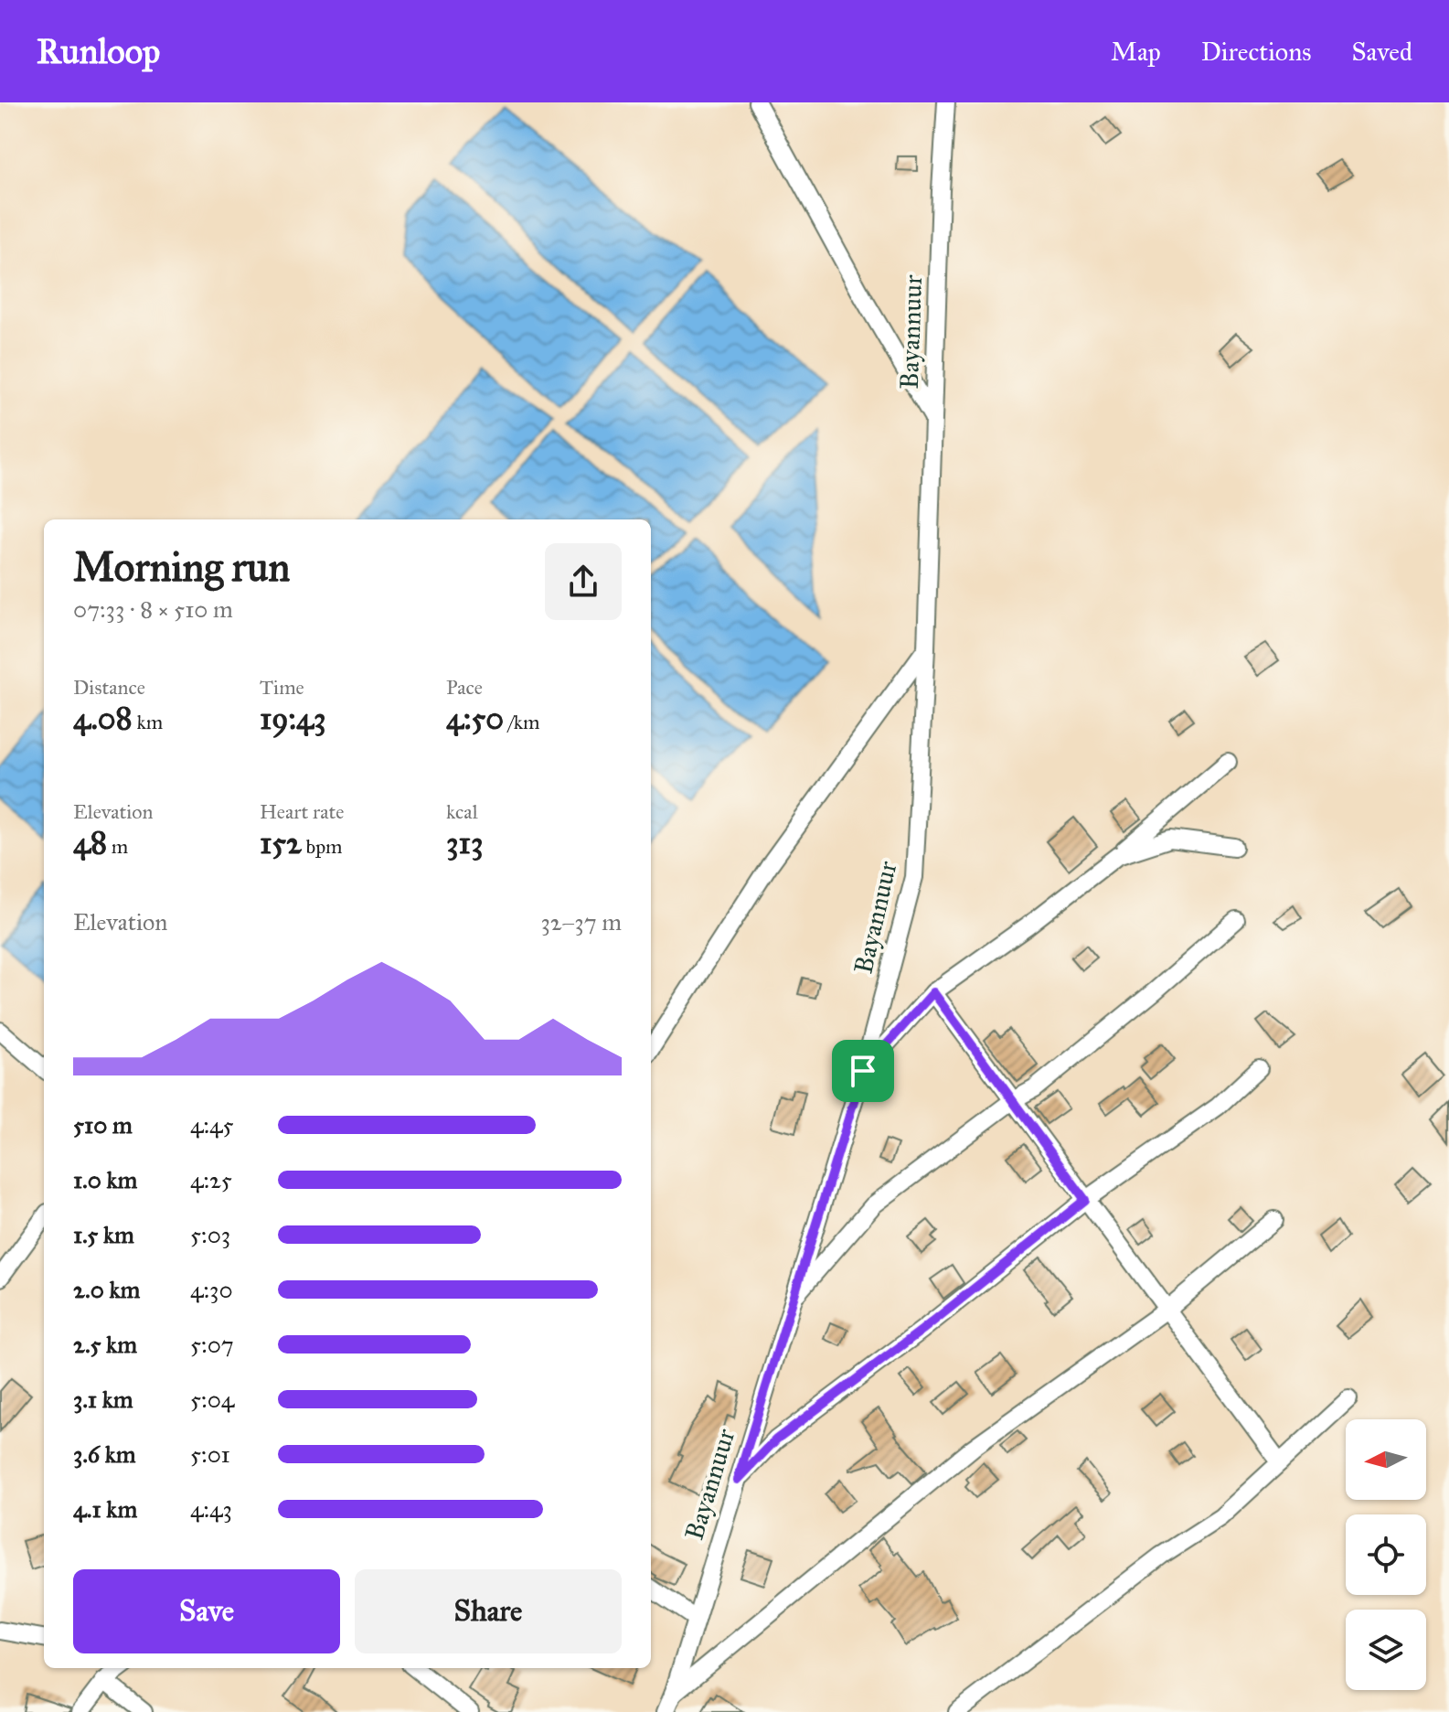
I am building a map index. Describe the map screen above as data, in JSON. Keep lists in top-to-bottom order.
{
  "streets": {
    "street": ["Bayannuur"]
  },
  "north": "left",
  "page": {
    "header": "Runloop",
    "nav": ["Map", "Directions", "Saved"],
    "heading": ["Morning run", "07:33 · 8 × 510 m"],
    "stats": [
      ["Distance", "4.08 km"],
      ["Time", "19:43"],
      ["Pace", "4:50 /km"],
      ["Elevation", "48 m"],
      ["Heart rate", "152 bpm"],
      ["kcal", "313"]
    ],
    "chart": ["Elevation", "32–37 m"],
    "list": [
      {
        "name": "510 m",
        "note": "4:45"
      },
      {
        "name": "1.0 km",
        "note": "4:25"
      },
      {
        "name": "1.5 km",
        "note": "5:03"
      },
      {
        "name": "2.0 km",
        "note": "4:30"
      },
      {
        "name": "2.5 km",
        "note": "5:07"
      },
      {
        "name": "3.1 km",
        "note": "5:04"
      },
      {
        "name": "3.6 km",
        "note": "5:01"
      },
      {
        "name": "4.1 km",
        "note": "4:43"
      }
    ],
    "buttons": ["Save", "Share"]
  }
}
